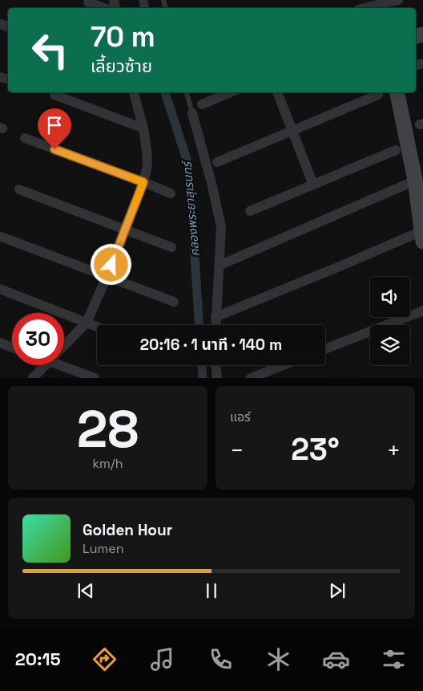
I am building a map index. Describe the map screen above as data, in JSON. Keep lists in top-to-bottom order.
{
  "water": ["คลองพระยาสุเรนทร์"],
  "page": {
    "turn": ["70 m", "เลี้ยวซ้าย"],
    "limit": "30",
    "trip": "20:16 · 1 นาที · 140 m",
    "tile": [
      ["28", "km/h"],
      "แอร์"
    ],
    "heat": ["−", "23°", "+"],
    "song": ["Golden Hour", "Lumen"],
    "tabs": "20:15"
  }
}
